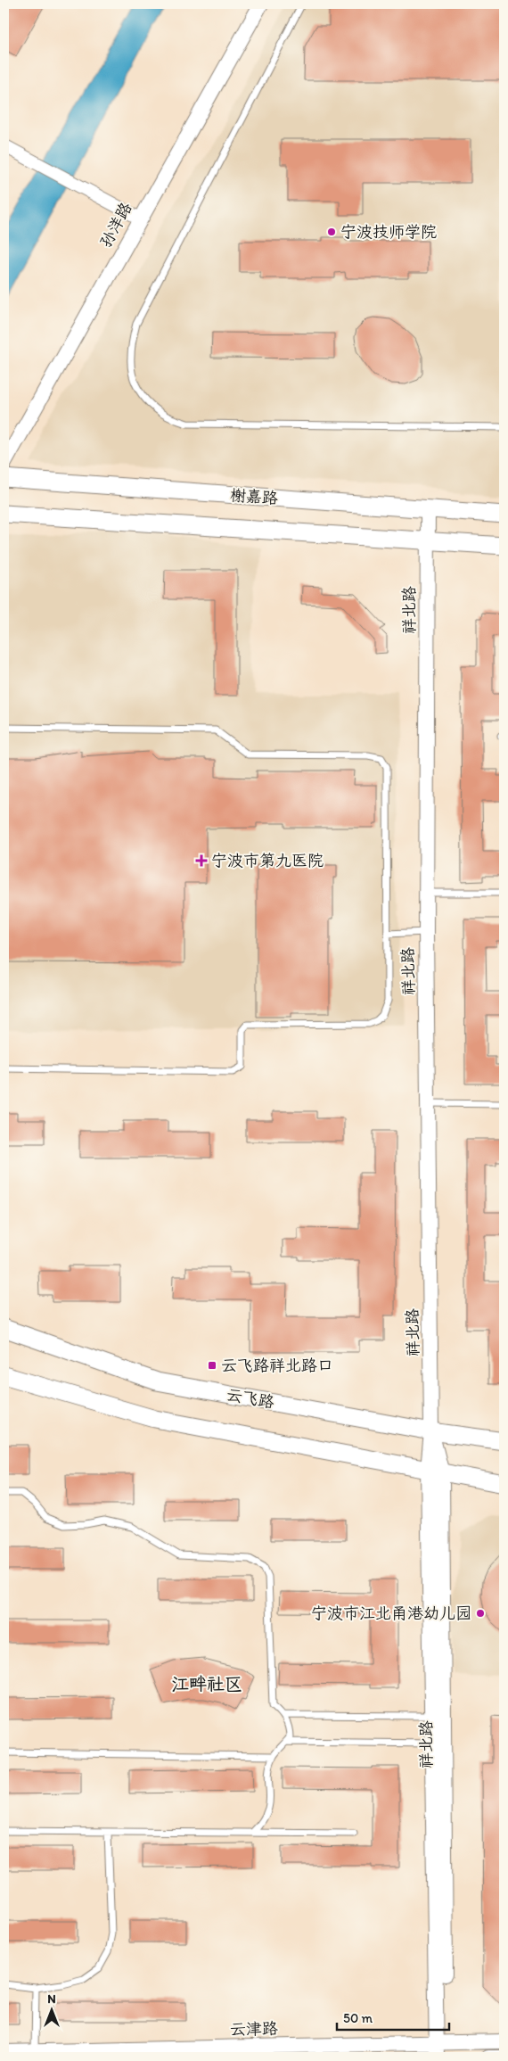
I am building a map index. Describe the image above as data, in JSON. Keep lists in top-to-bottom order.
{
  "streets": {
    "main road": ["榭嘉路", "云飞路"],
    "street": ["孙洋路", "祥北路", "云津路"]
  },
  "crossings": [
    ["榭嘉路", "祥北路"],
    ["祥北路", "云飞路"],
    ["祥北路", "云津路"]
  ],
  "districts": ["江畔社区"],
  "places": {
    "other": ["宁波技师学院", "宁波市江北甬港幼儿园"],
    "health": ["宁波市第九医院"],
    "transit": ["云飞路祥北路口"]
  },
  "scale_bar": "50 m",
  "north": "top"
}
